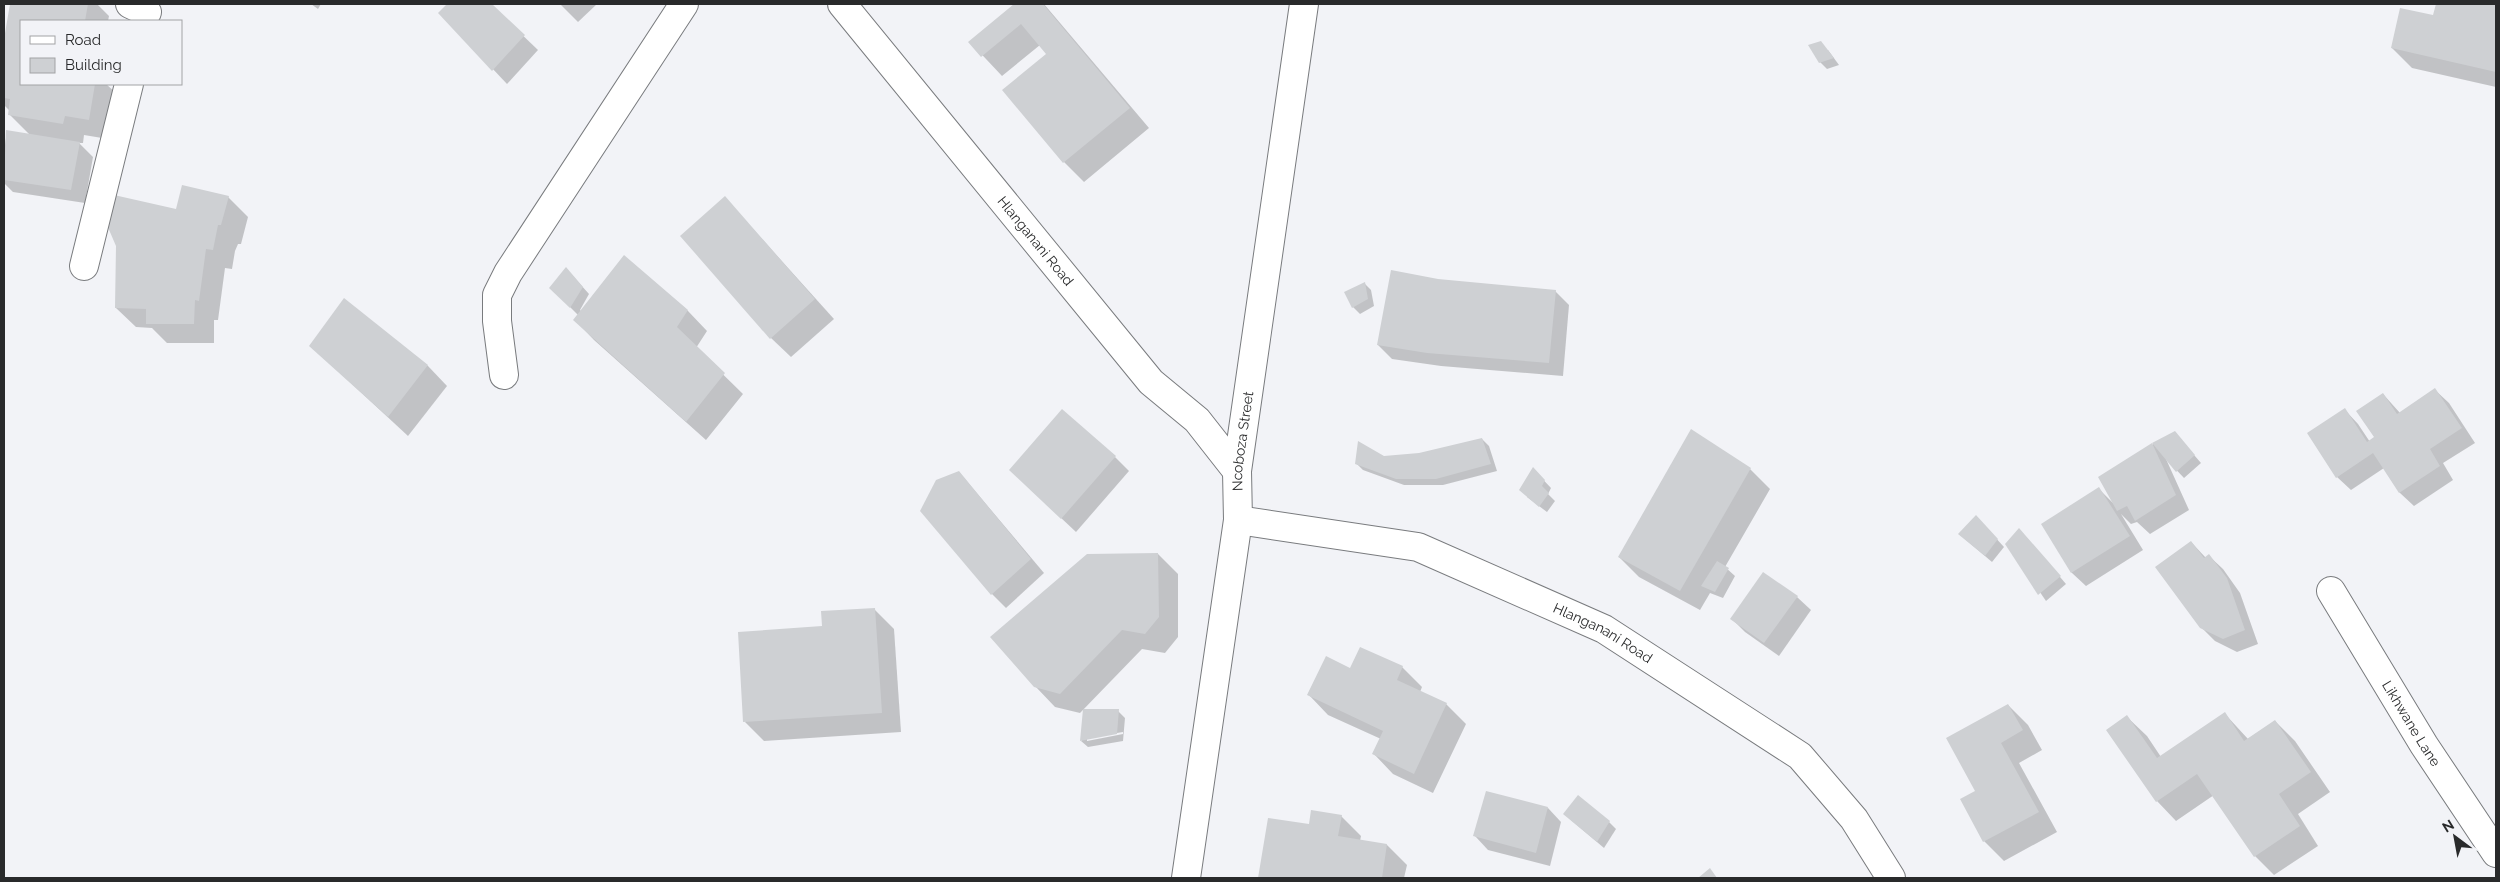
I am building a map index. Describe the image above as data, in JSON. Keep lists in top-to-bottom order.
{
  "streets": {
    "street": ["Hlanganani Road", "Ncoboza Street", "Likhwane Lane"]
  },
  "crossings": [
    ["Hlanganani Road", "Ncoboza Street"]
  ],
  "legend": ["Road", "Building"],
  "north": "top left"
}
